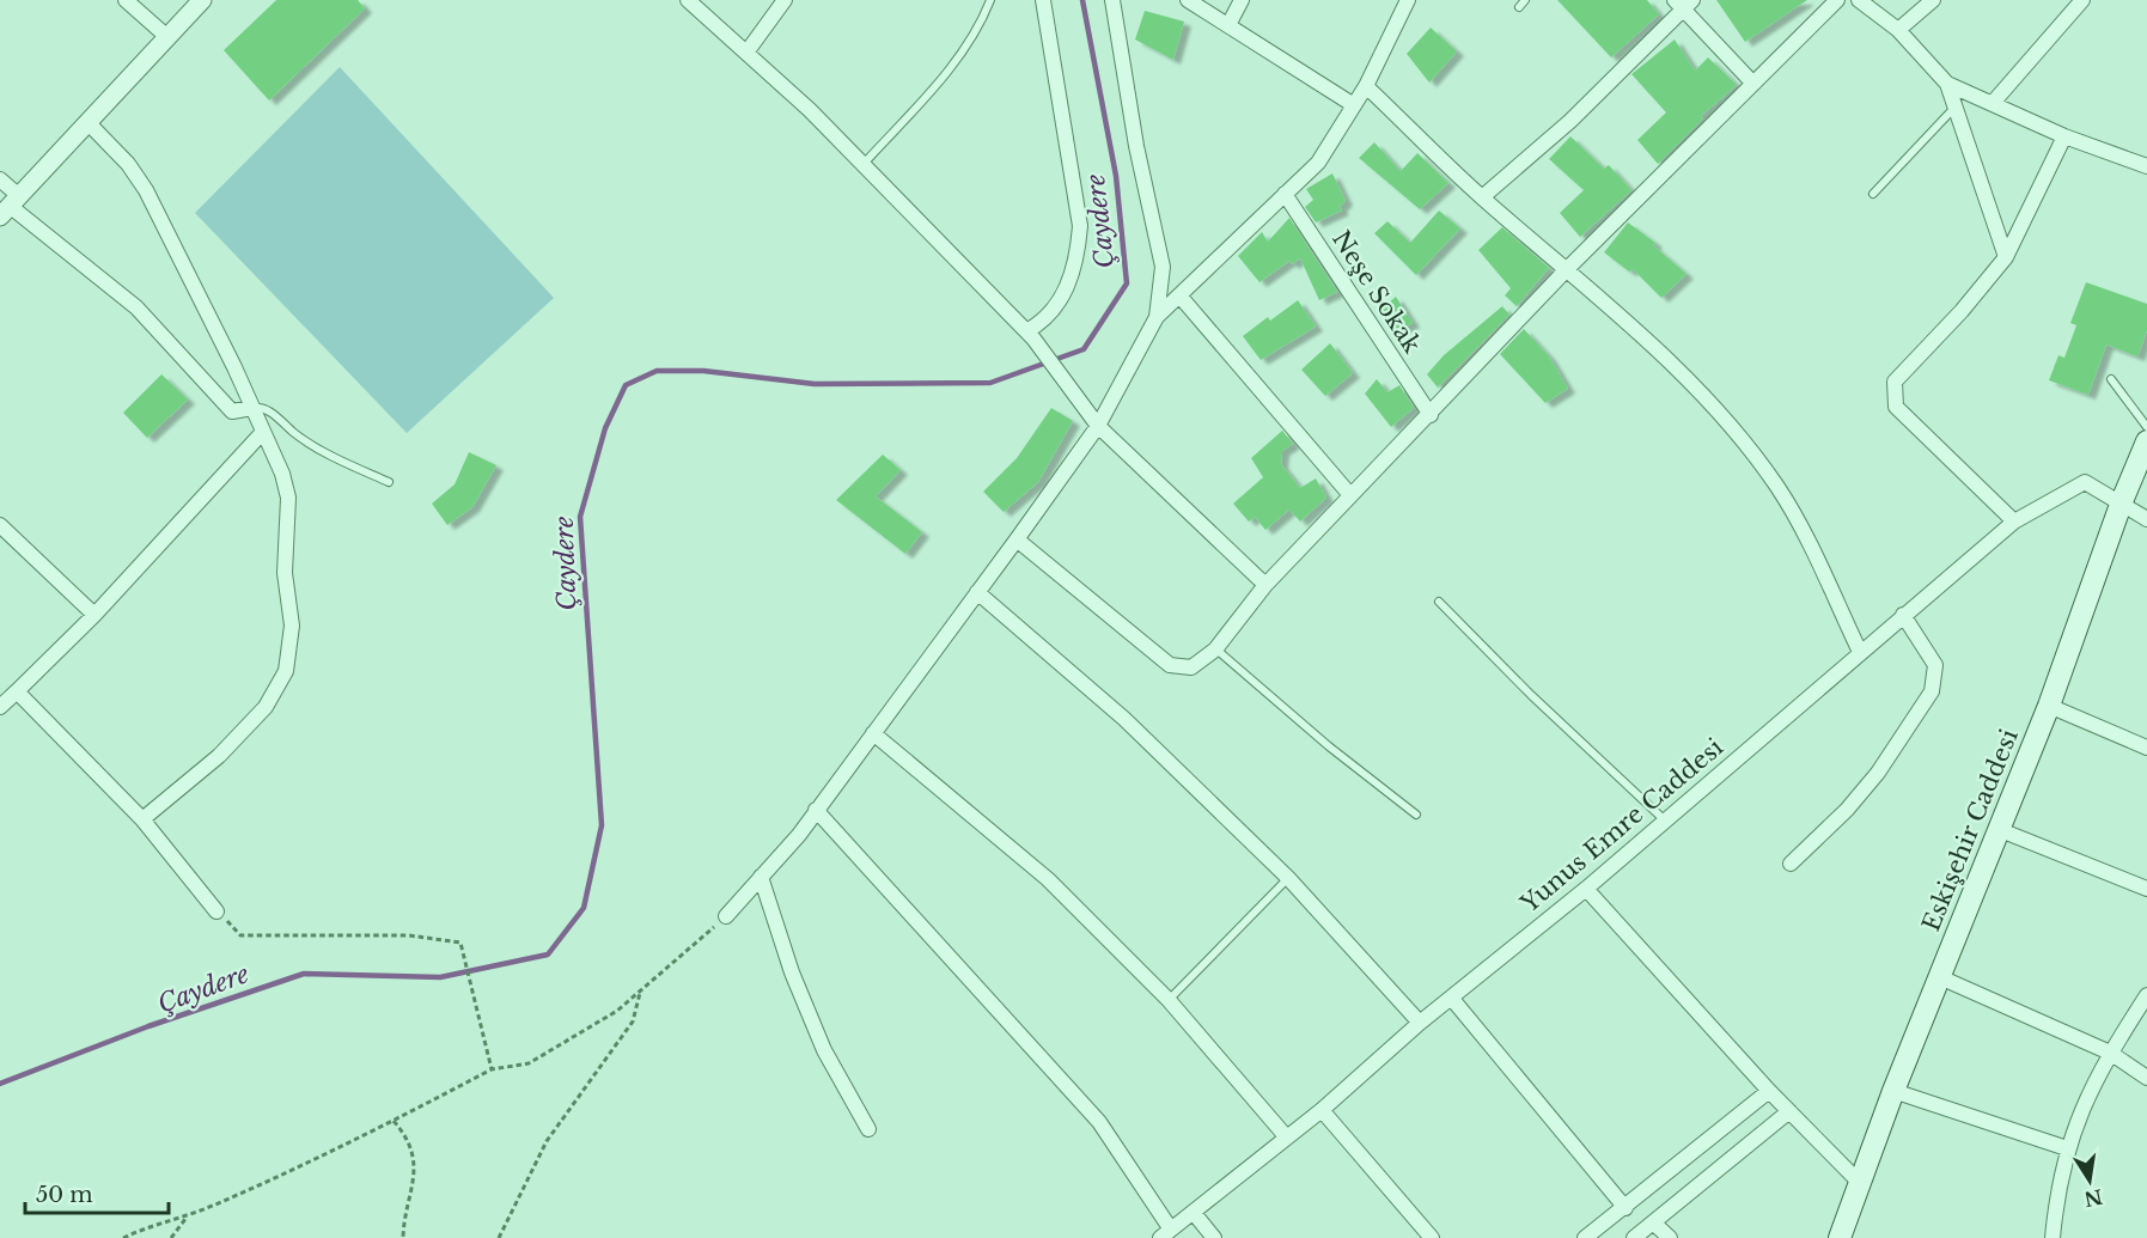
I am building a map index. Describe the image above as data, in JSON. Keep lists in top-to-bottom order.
{
  "streets": {
    "main road": ["Eskişehir Caddesi"],
    "street": ["Neşe Sokak", "Yunus Emre Caddesi"]
  },
  "crossings": [
    ["Yunus Emre Caddesi", "Eskişehir Caddesi"]
  ],
  "water": ["Çaydere"],
  "scale_bar": "50 m",
  "north": "bottom"
}
